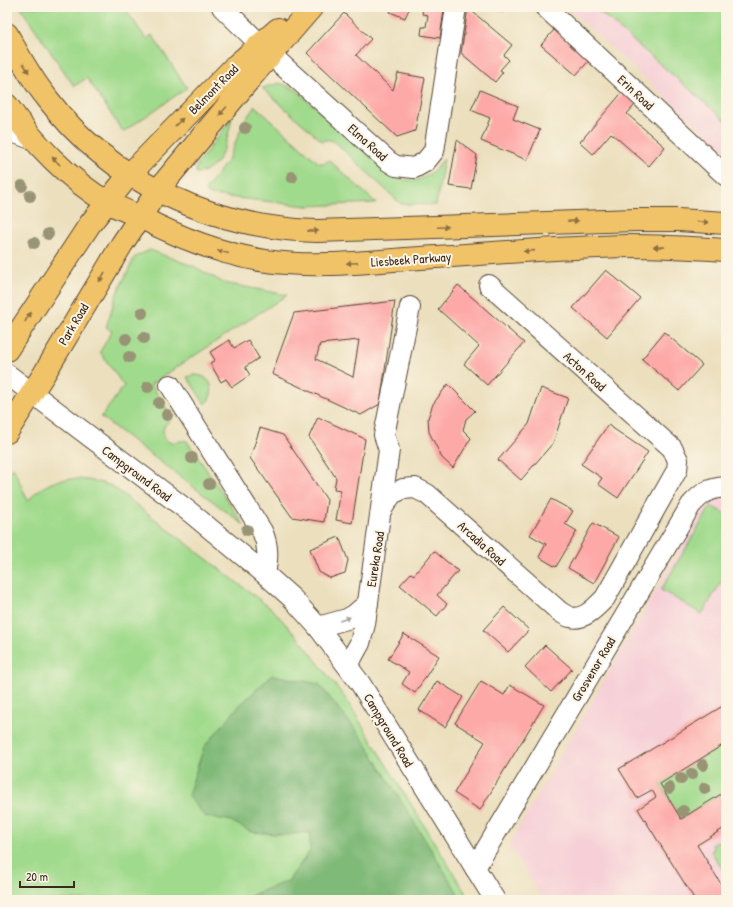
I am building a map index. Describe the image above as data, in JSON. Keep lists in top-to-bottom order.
{
  "streets": {
    "main road": ["Belmont Road", "Liesbeek Parkway", "Park Road"],
    "street": [
      "Erin Road",
      "Elma Road",
      "Acton Road",
      "Campground Road",
      "Arcadia Road",
      "Eureka Road",
      "Grosvenor Road"
    ]
  },
  "crossings": [
    ["Belmont Road", "Elma Road"],
    ["Belmont Road", "Liesbeek Parkway"],
    ["Belmont Road", "Park Road"],
    ["Liesbeek Parkway", "Park Road"],
    ["Park Road", "Campground Road"],
    ["Acton Road", "Arcadia Road"],
    ["Campground Road", "Eureka Road"],
    ["Campground Road", "Grosvenor Road"],
    ["Arcadia Road", "Eureka Road"]
  ],
  "scale_bar": "20 m"
}
